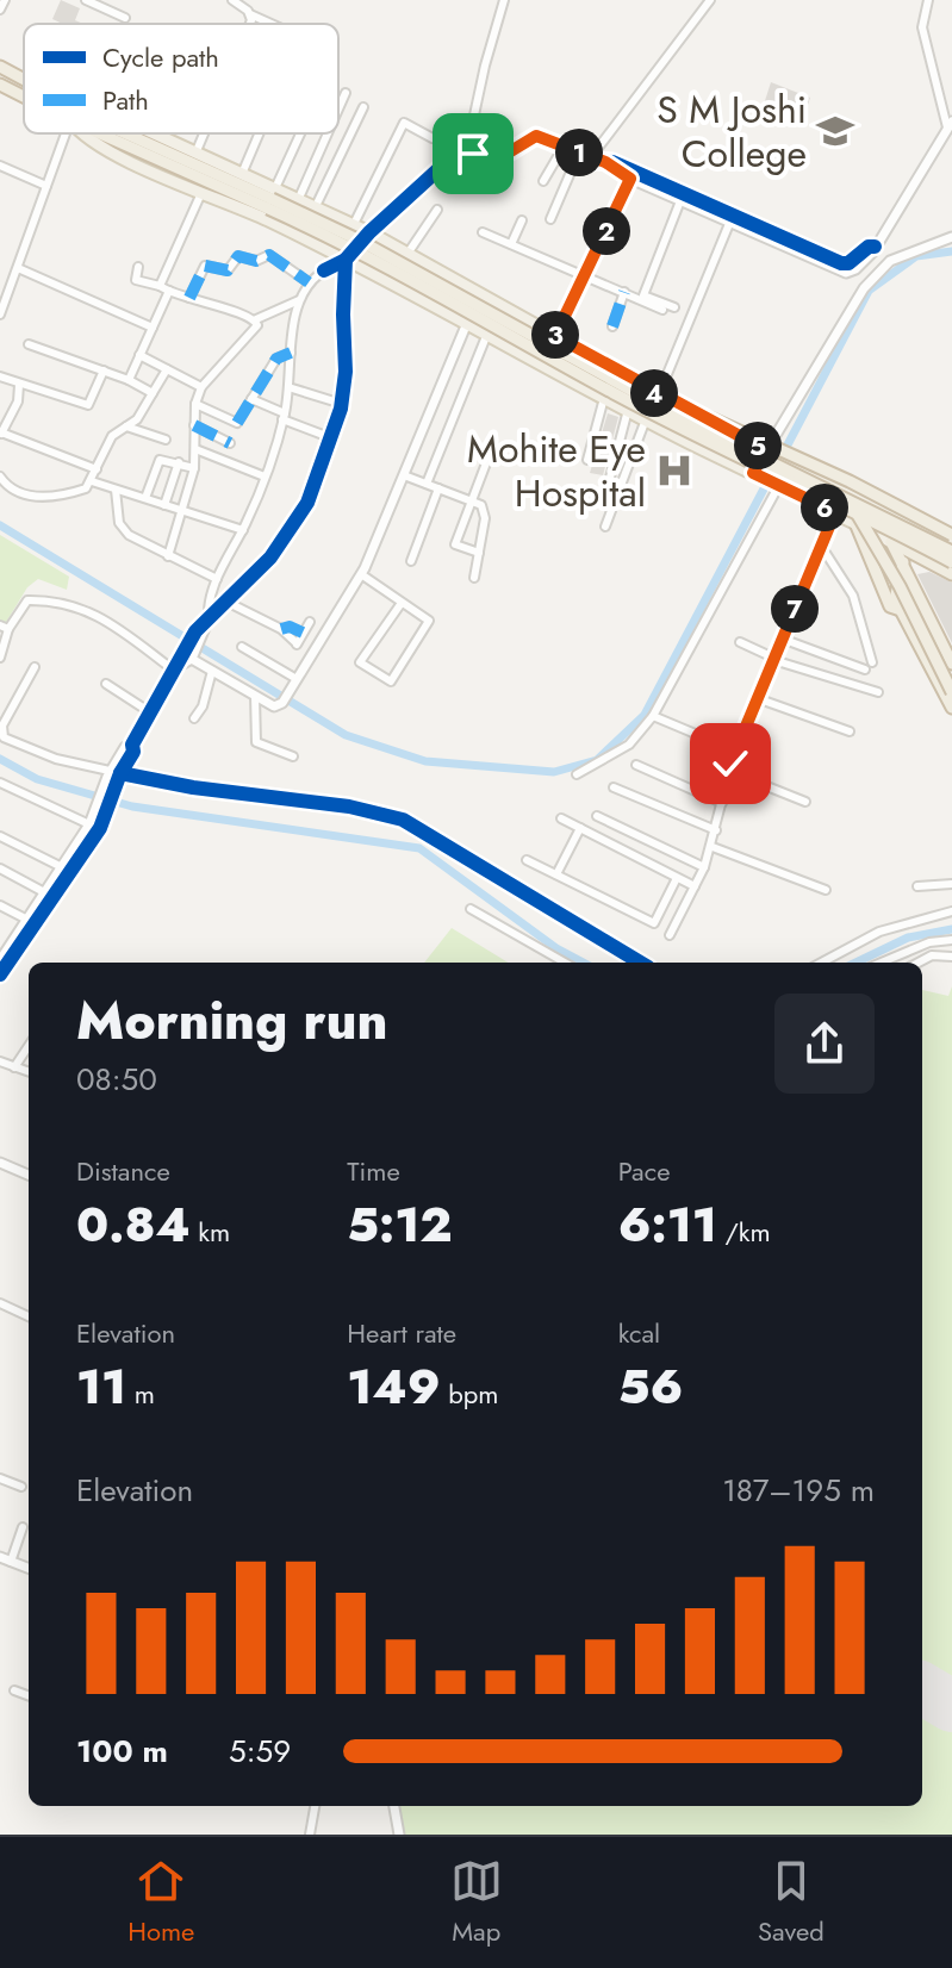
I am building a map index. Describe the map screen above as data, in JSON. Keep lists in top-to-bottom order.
{
  "places": {
    "school or university": ["S M Joshi College"],
    "hospital": ["Mohite Eye Hospital"]
  },
  "legend": ["Cycle path", "Path"],
  "page": {
    "pins": [
      "1",
      "2",
      "3",
      "4",
      "5",
      "6",
      "7"
    ],
    "heading": ["Morning run", "08:50"],
    "stats": [
      ["Distance", "0.84 km"],
      ["Time", "5:12"],
      ["Pace", "6:11 /km"],
      ["Elevation", "11 m"],
      ["Heart rate", "149 bpm"],
      ["kcal", "56"]
    ],
    "chart": ["Elevation", "187–195 m"],
    "list": [
      {
        "name": "100 m",
        "note": "5:59"
      }
    ],
    "tabs": ["Home", "Map", "Saved"]
  }
}
